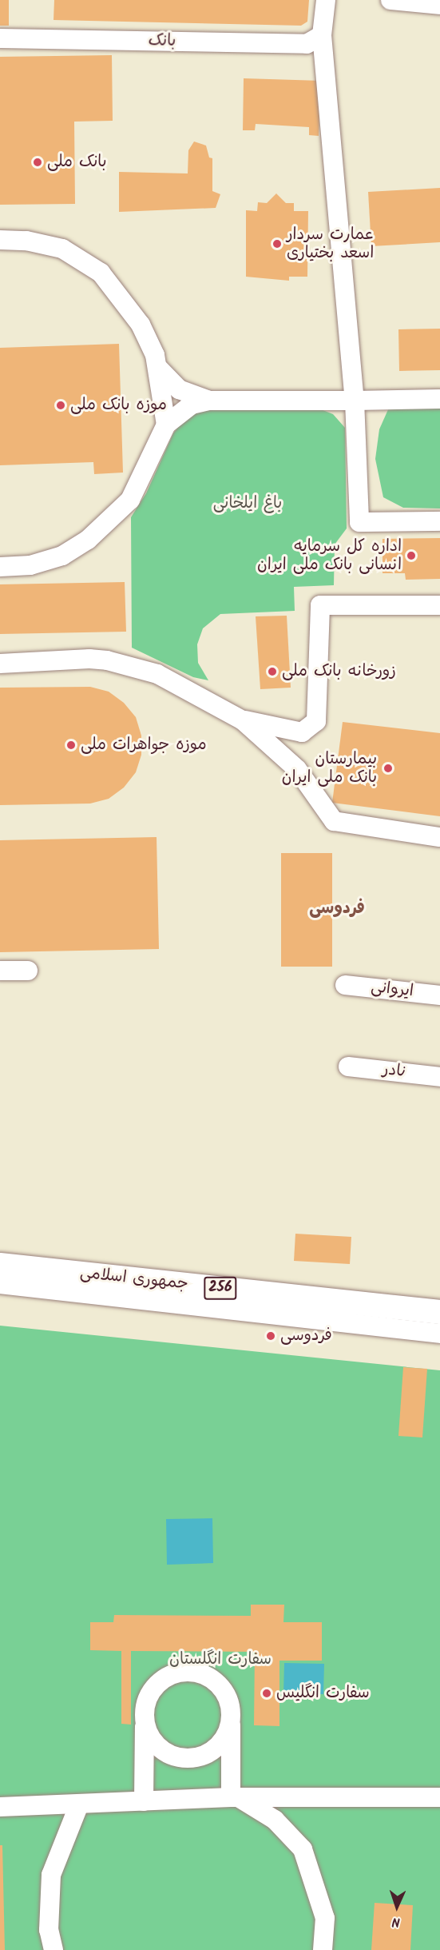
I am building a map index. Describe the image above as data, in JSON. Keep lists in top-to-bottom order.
{
  "streets": {
    "main road": ["جمهوری اسلامی", "256"],
    "street": ["بانک", "ایروانی", "نادر"]
  },
  "districts": ["فردوسی"],
  "parks": ["باغ ایلخانی", "سفارت انگلستان"],
  "places": [
    "بانک ملی",
    "عمارت سردار اسعد بختیاری",
    "موزه بانک ملی",
    "اداره کل سرمایه انسانی بانک ملی ایران",
    "زورخانه بانک ملی",
    "موزه جواهرات ملی",
    "بیمارستان بانک ملی ایران",
    "فردوسی",
    "سفارت انگلیس"
  ],
  "north": "bottom"
}
